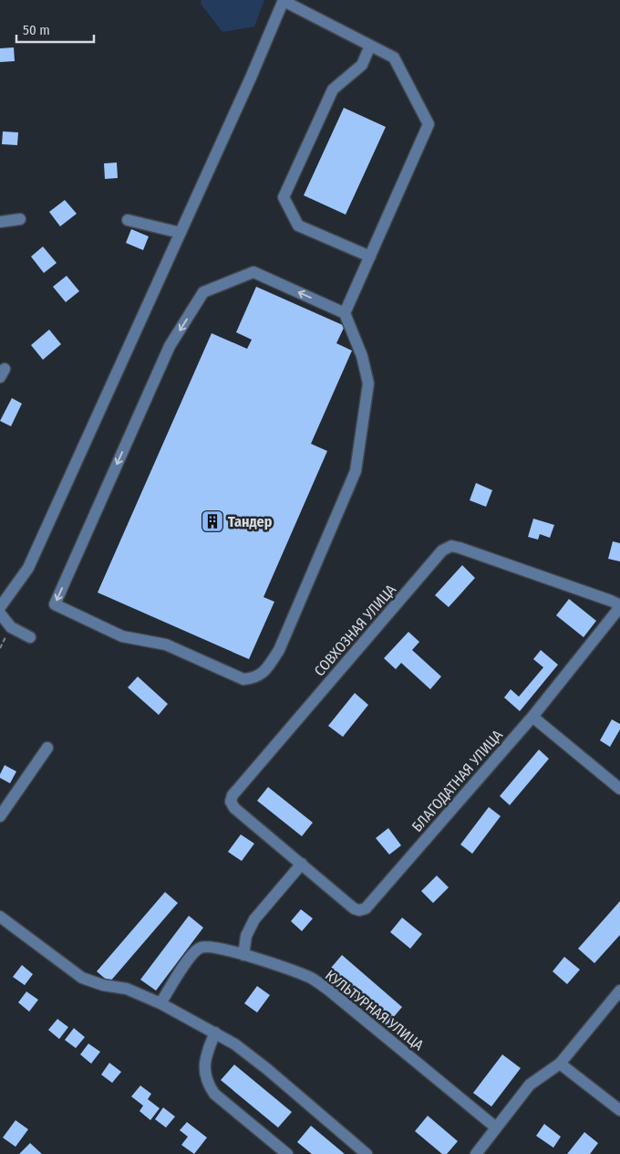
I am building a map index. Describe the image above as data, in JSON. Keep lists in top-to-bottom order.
{
  "streets": {
    "street": ["СОВХОЗНАЯ УЛИЦА", "БЛАГОДАТНАЯ УЛИЦА", "КУЛЬТУРНАЯ УЛИЦА"]
  },
  "crossings": [
    ["СОВХОЗНАЯ УЛИЦА", "БЛАГОДАТНАЯ УЛИЦА"]
  ],
  "places": {
    "building": ["Тандер"]
  },
  "scale_bar": "50 m"
}
